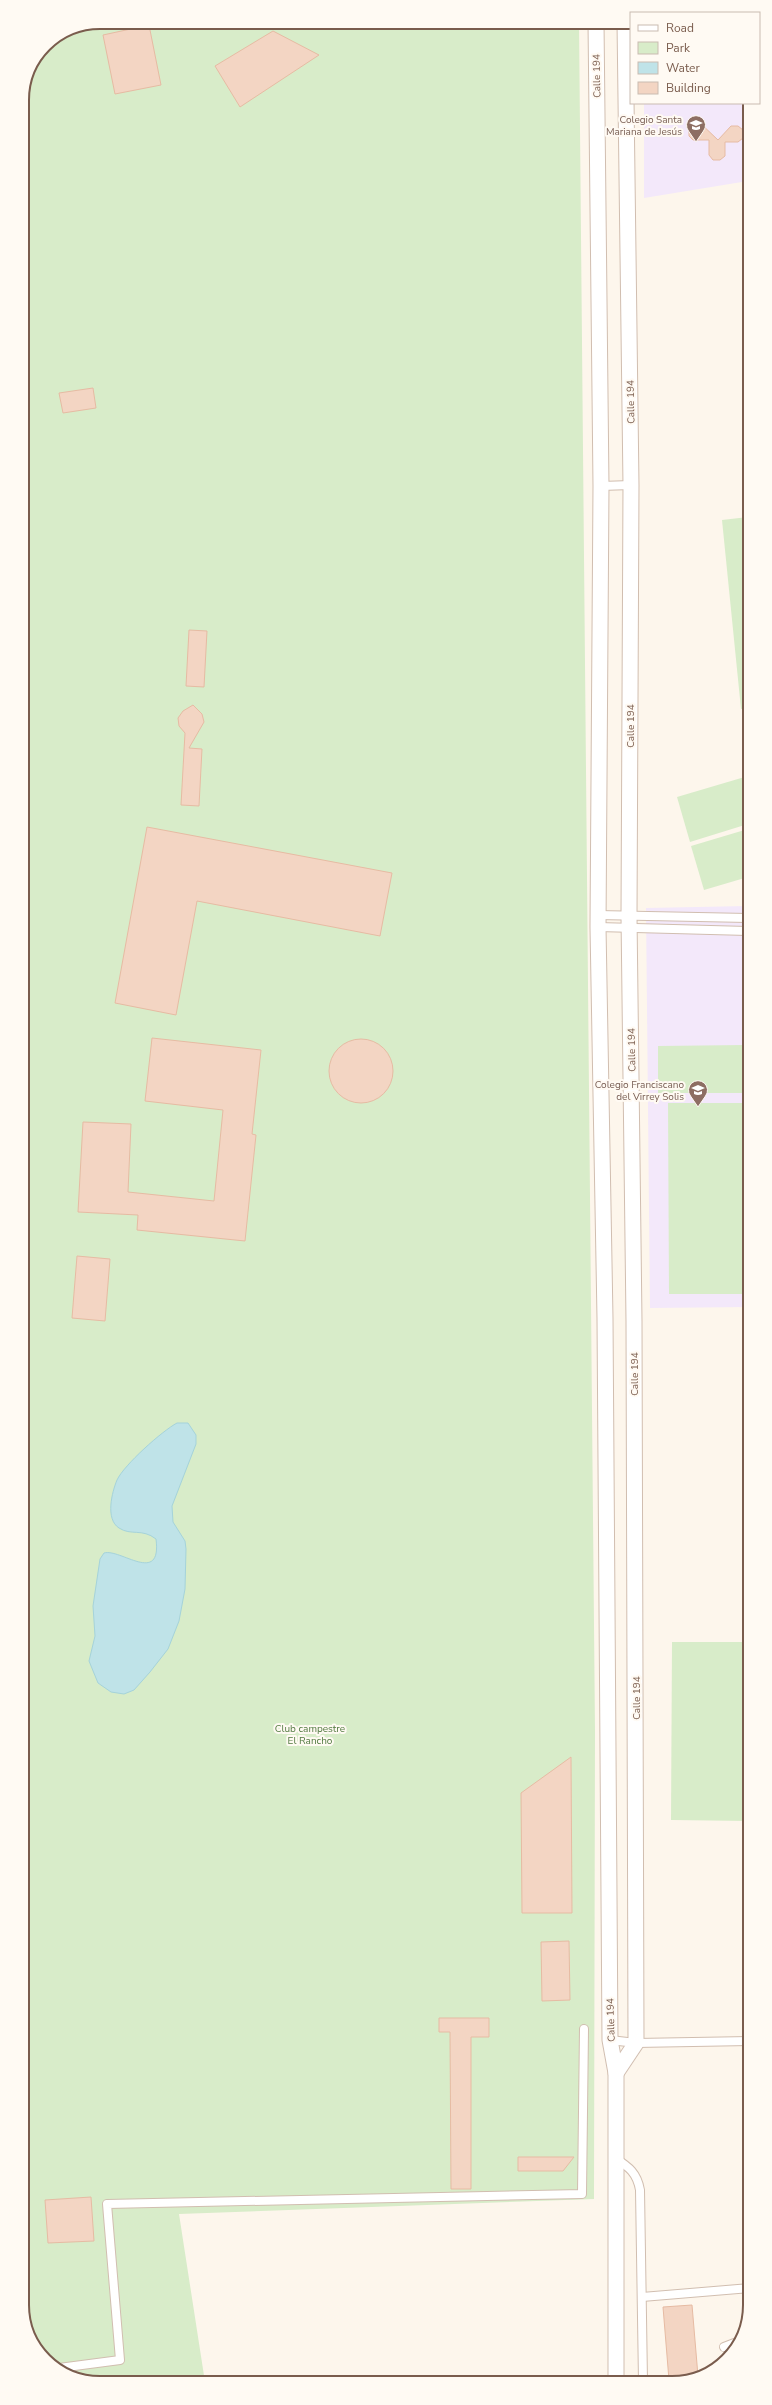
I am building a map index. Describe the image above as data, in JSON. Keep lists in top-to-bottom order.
{
  "streets": {
    "street": ["Calle 194"]
  },
  "parks": ["Club campestre El Rancho"],
  "places": {
    "school or university": ["Colegio Santa Mariana de Jesús", "Colegio Franciscano del Virrey Solis"]
  },
  "legend": [
    "Road",
    "Park",
    "Water",
    "Building"
  ]
}
